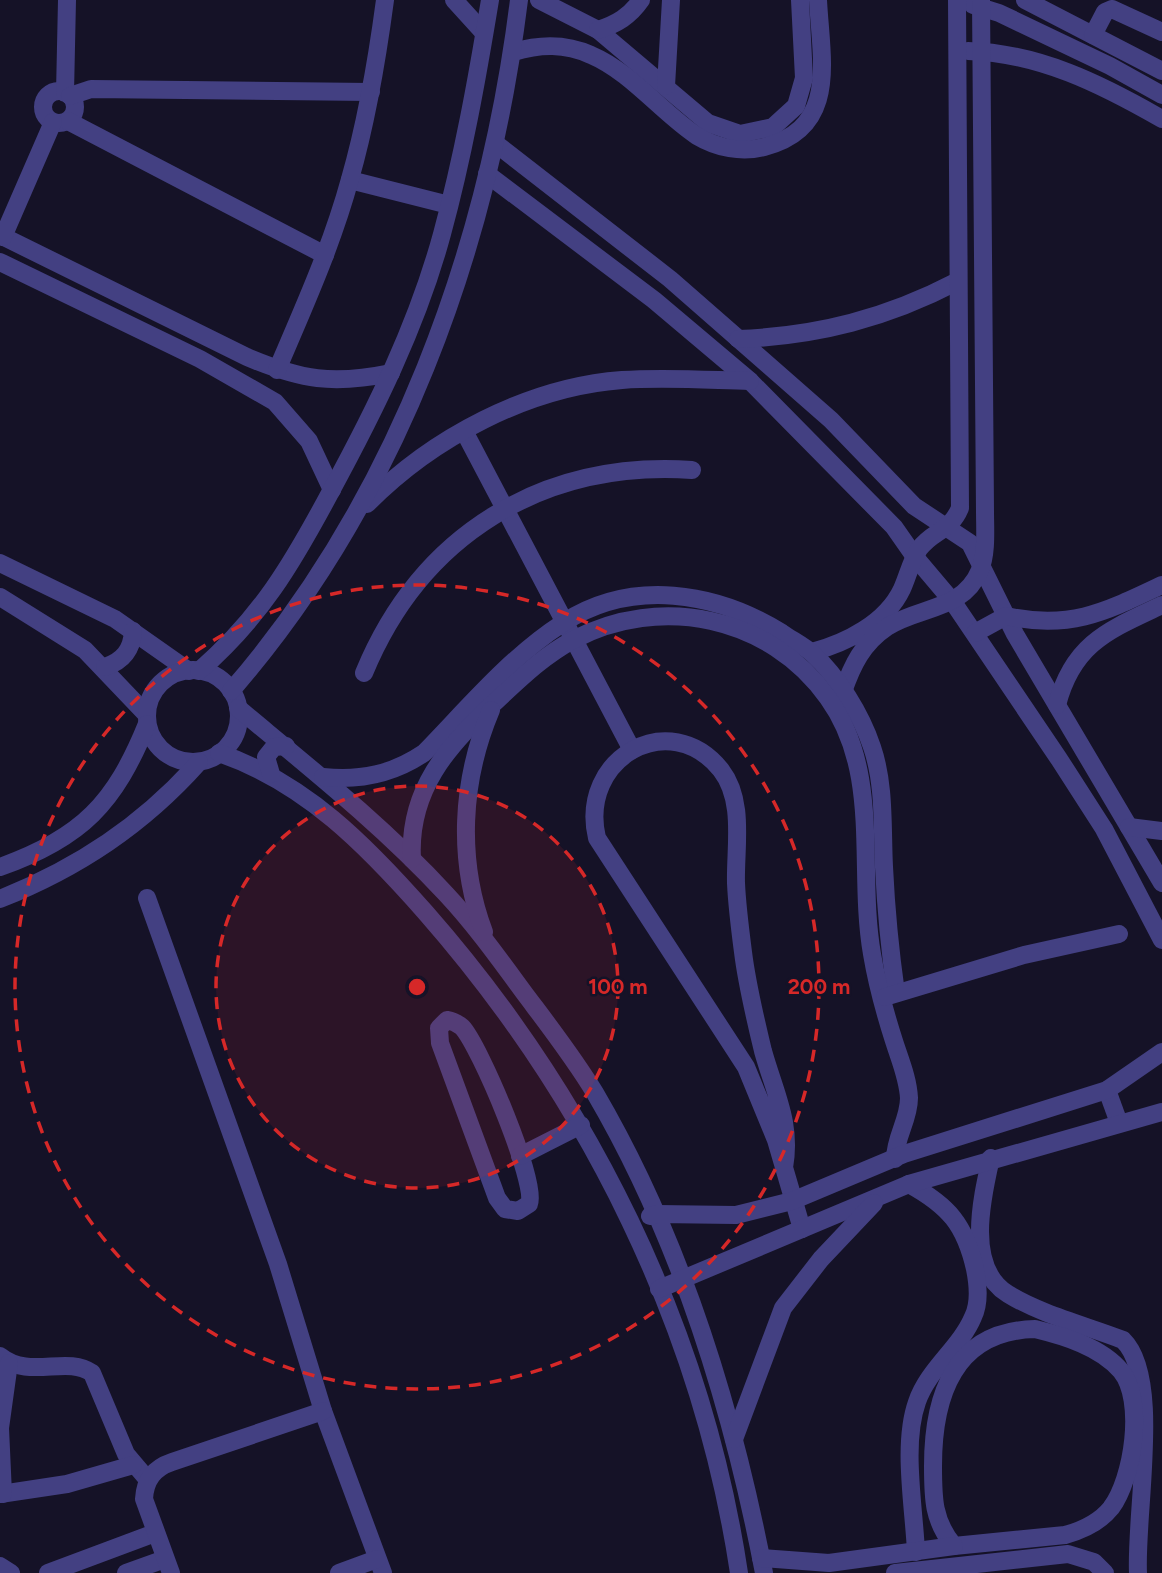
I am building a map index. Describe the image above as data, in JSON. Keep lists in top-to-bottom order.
{
  "rings": ["100 m", "200 m"]
}
